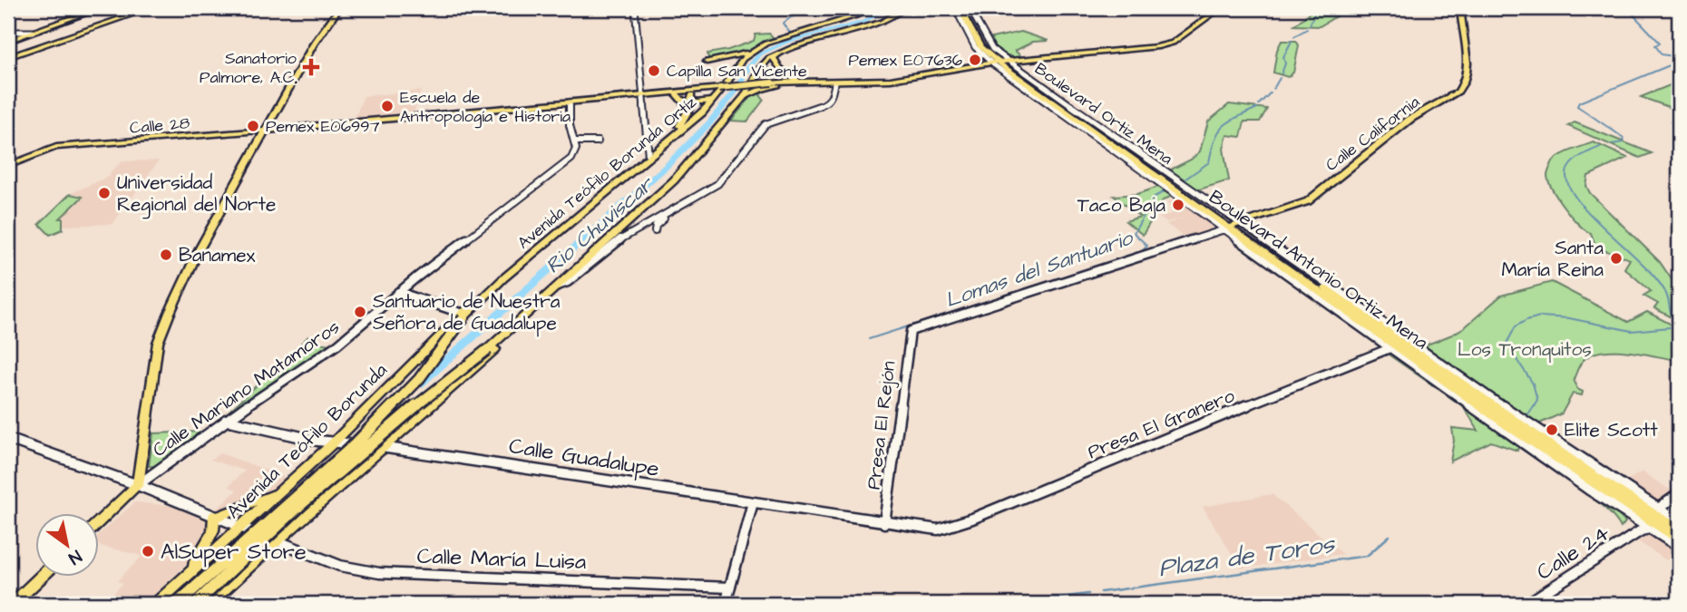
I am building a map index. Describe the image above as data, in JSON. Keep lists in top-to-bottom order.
{
  "streets": {
    "main road": [
      "Calle 28",
      "Calle California",
      "Avenida Teófilo Borunda Ortíz",
      "Boulevard Antonio Ortiz Mena",
      "Avenida Teófilo Borunda"
    ],
    "street": [
      "Calle Mariano Matamoros",
      "Presa El Granero",
      "Presa El Rejón",
      "Calle Guadalupe",
      "Calle 24",
      "Calle María Luisa"
    ]
  },
  "crossings": [
    ["Calle California", "Boulevard Antonio Ortiz Mena"],
    ["Calle California", "Presa El Rejón"],
    ["Avenida Teófilo Borunda Ortíz", "Avenida Teófilo Borunda"],
    ["Boulevard Antonio Ortiz Mena", "Presa El Granero"],
    ["Boulevard Antonio Ortiz Mena", "Presa El Rejón"],
    ["Boulevard Antonio Ortiz Mena", "Calle 24"],
    ["Calle Mariano Matamoros", "Calle Guadalupe"],
    ["Calle Mariano Matamoros", "Calle María Luisa"],
    ["Presa El Granero", "Calle Guadalupe"],
    ["Presa El Rejón", "Calle Guadalupe"],
    ["Avenida Teófilo Borunda", "Calle Guadalupe"],
    ["Avenida Teófilo Borunda", "Calle María Luisa"]
  ],
  "water": ["Rio Chuviscar", "Lomas del Santuario", "Plaza de Toros"],
  "parks": ["Los Tronquitos"],
  "places": {
    "other": [
      "Pemex E07636",
      "Capilla San Vicente",
      "Escuela de Antropología e Historia",
      "Pemex E06997",
      "Universidad Regional del Norte",
      "Taco Baja",
      "Banamex",
      "Santa María Reina",
      "Santuario de Nuestra Señora de Guadalupe",
      "Elite Scott",
      "AlSuper Store"
    ],
    "health": ["Sanatorio Palmore, A.C."]
  },
  "north": "bottom right"
}
